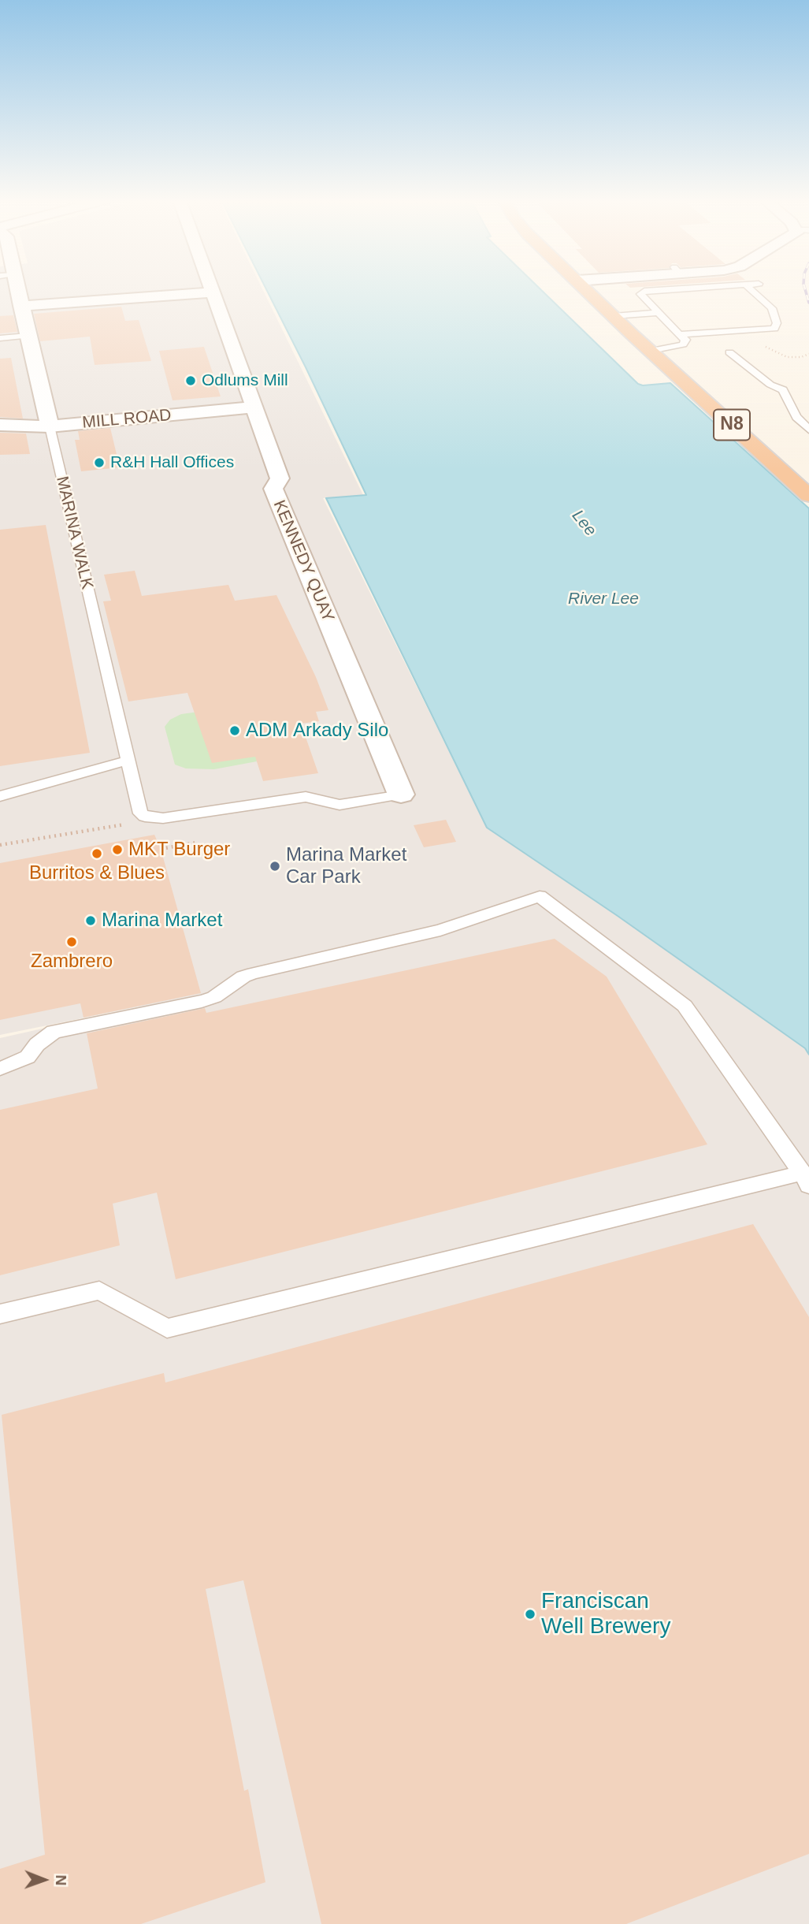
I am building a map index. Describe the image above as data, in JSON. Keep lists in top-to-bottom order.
{
  "streets": {
    "highway": ["N8"],
    "street": ["MILL ROAD", "MARINA WALK", "KENNEDY QUAY"]
  },
  "crossings": [
    ["MILL ROAD", "MARINA WALK"],
    ["MILL ROAD", "KENNEDY QUAY"]
  ],
  "water": ["Lee", "River Lee"],
  "places": [
    "Odlums Mill",
    "R&H Hall Offices",
    "ADM Arkady Silo",
    "MKT Burger",
    "Burritos & Blues",
    "Marina Market Car Park",
    "Marina Market",
    "Zambrero",
    "Franciscan Well Brewery"
  ],
  "north": "right"
}
